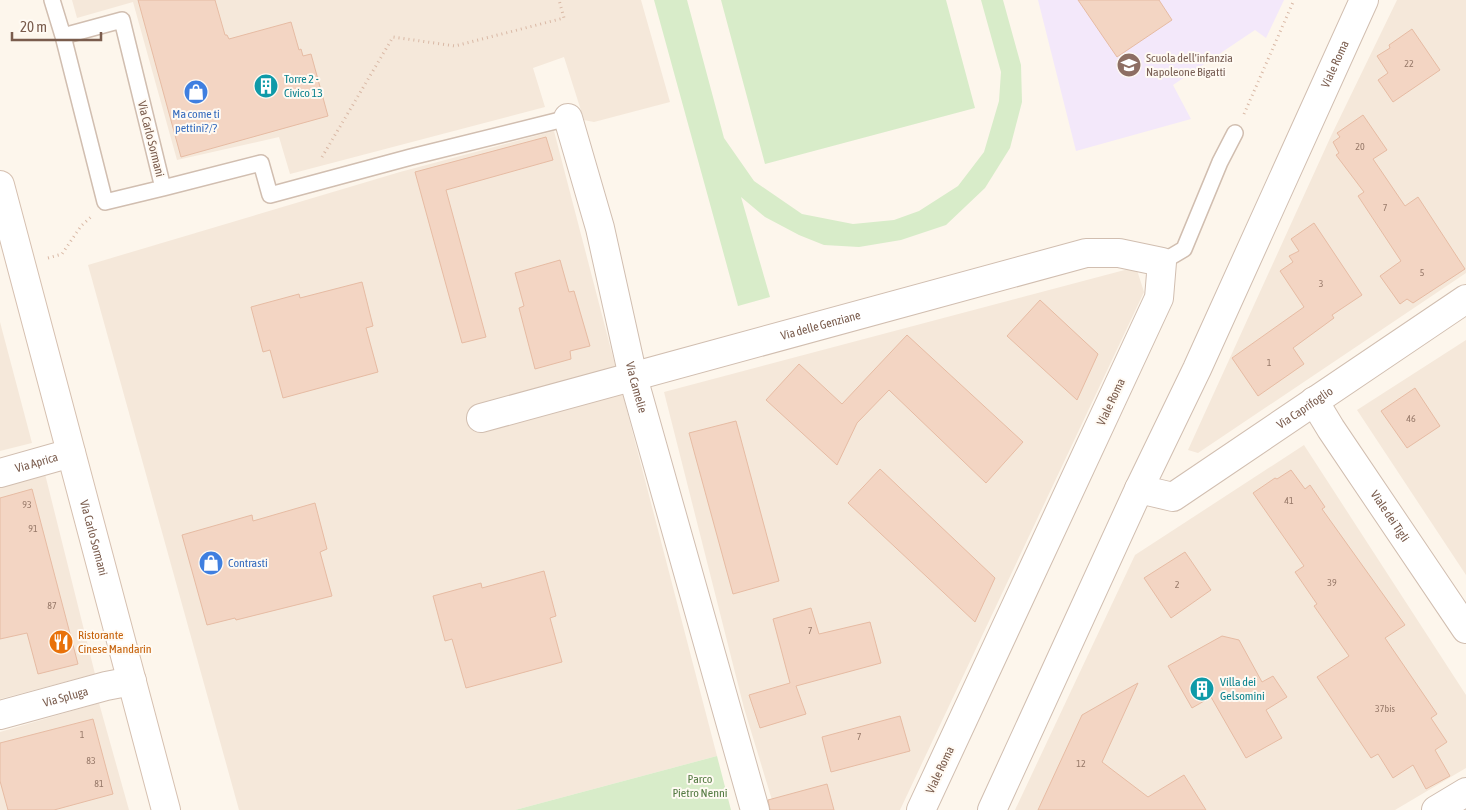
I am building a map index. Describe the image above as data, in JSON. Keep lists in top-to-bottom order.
{
  "streets": {
    "street": [
      "Viale Roma",
      "Via Carlo Sormani",
      "Via delle Genziane",
      "Via Camelie",
      "Via Caprifoglio",
      "Via Aprica",
      "Viale dei Tigli",
      "Via Spluga"
    ]
  },
  "crossings": [
    ["Viale Roma", "Via delle Genziane"],
    ["Viale Roma", "Via Caprifoglio"],
    ["Via Carlo Sormani", "Via Camelie"],
    ["Via Carlo Sormani", "Via Aprica"],
    ["Via Carlo Sormani", "Via Spluga"],
    ["Via delle Genziane", "Via Camelie"],
    ["Via Caprifoglio", "Viale dei Tigli"]
  ],
  "parks": ["Parco Pietro Nenni"],
  "places": {
    "school or university": ["Scuola dell'infanzia Napoleone Bigatti"],
    "building": ["Torre 2 - Civico 13", "Villa dei Gelsomini"],
    "shop": ["Ma come ti pettini?/?", "Contrasti"],
    "restaurant": ["Ristorante Cinese Mandarin"]
  },
  "house_numbers": [
    "22",
    "20",
    "7",
    "5",
    "3",
    "1",
    "46",
    "41",
    "93",
    "91",
    "39",
    "2",
    "87",
    "7",
    "37bis",
    "1",
    "7",
    "83",
    "12",
    "81"
  ],
  "scale_bar": "20 m"
}
